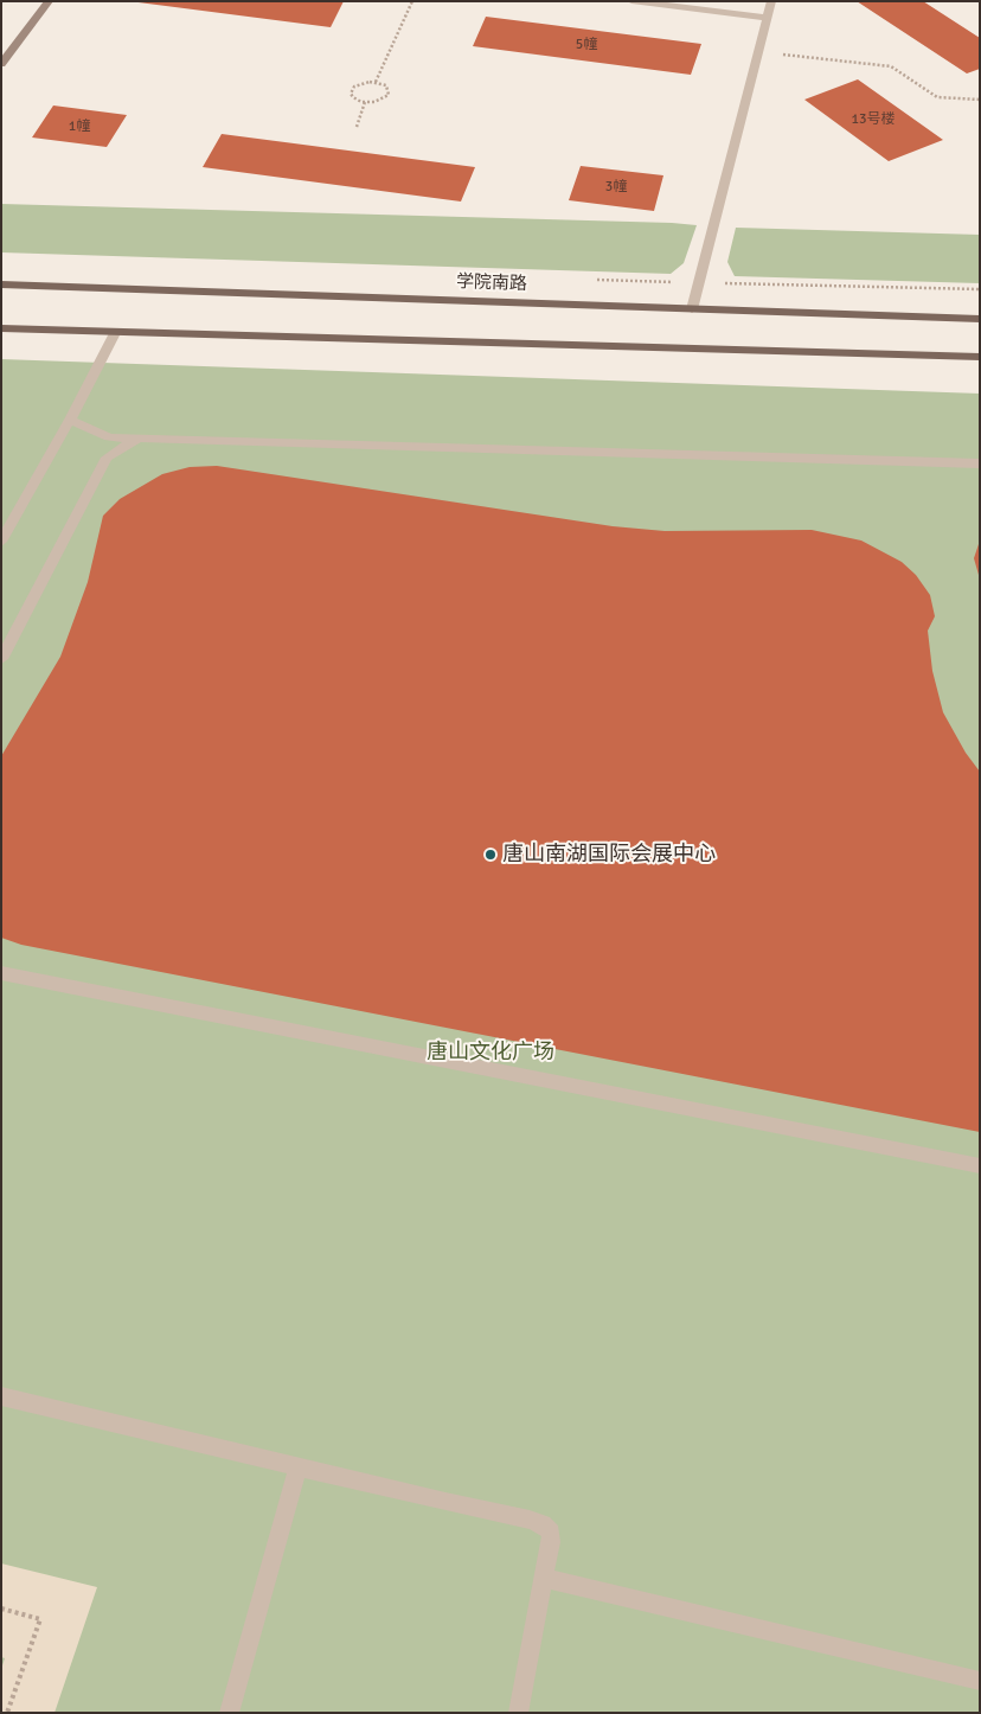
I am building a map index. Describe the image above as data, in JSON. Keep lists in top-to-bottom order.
{
  "streets": {
    "main road": ["学院南路"]
  },
  "parks": ["唐山文化广场"],
  "places": ["唐山南湖国际会展中心"],
  "house_numbers": [
    "5幢",
    "13号楼",
    "1幢",
    "3幢"
  ]
}
